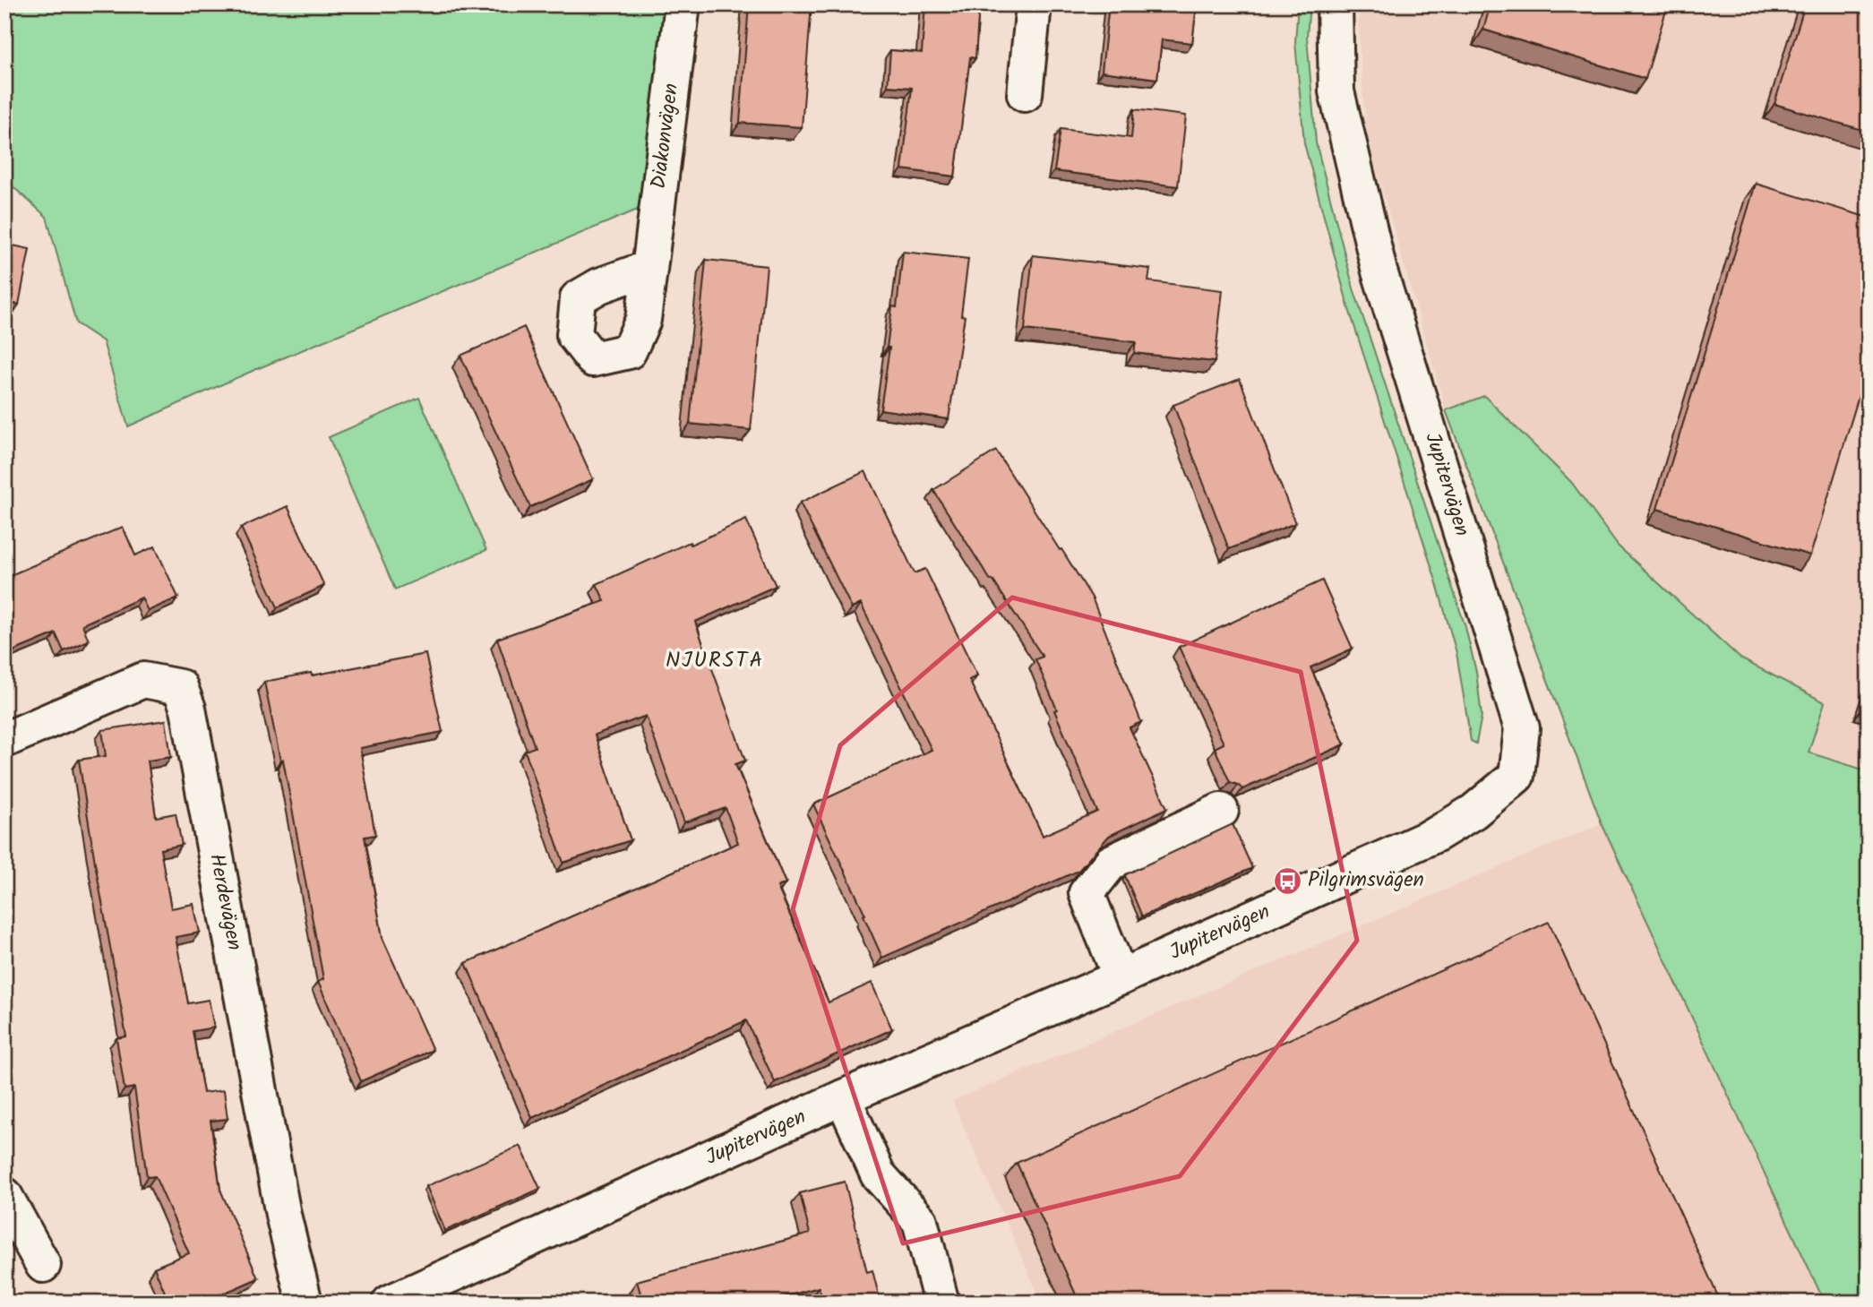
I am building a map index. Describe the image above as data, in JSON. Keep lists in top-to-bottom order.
{
  "streets": {
    "street": ["Diakonvägen", "Jupitervägen", "Herdevägen"]
  },
  "districts": ["NJURSTA"],
  "places": {
    "bus stop": ["Pilgrimsvägen"]
  }
}
